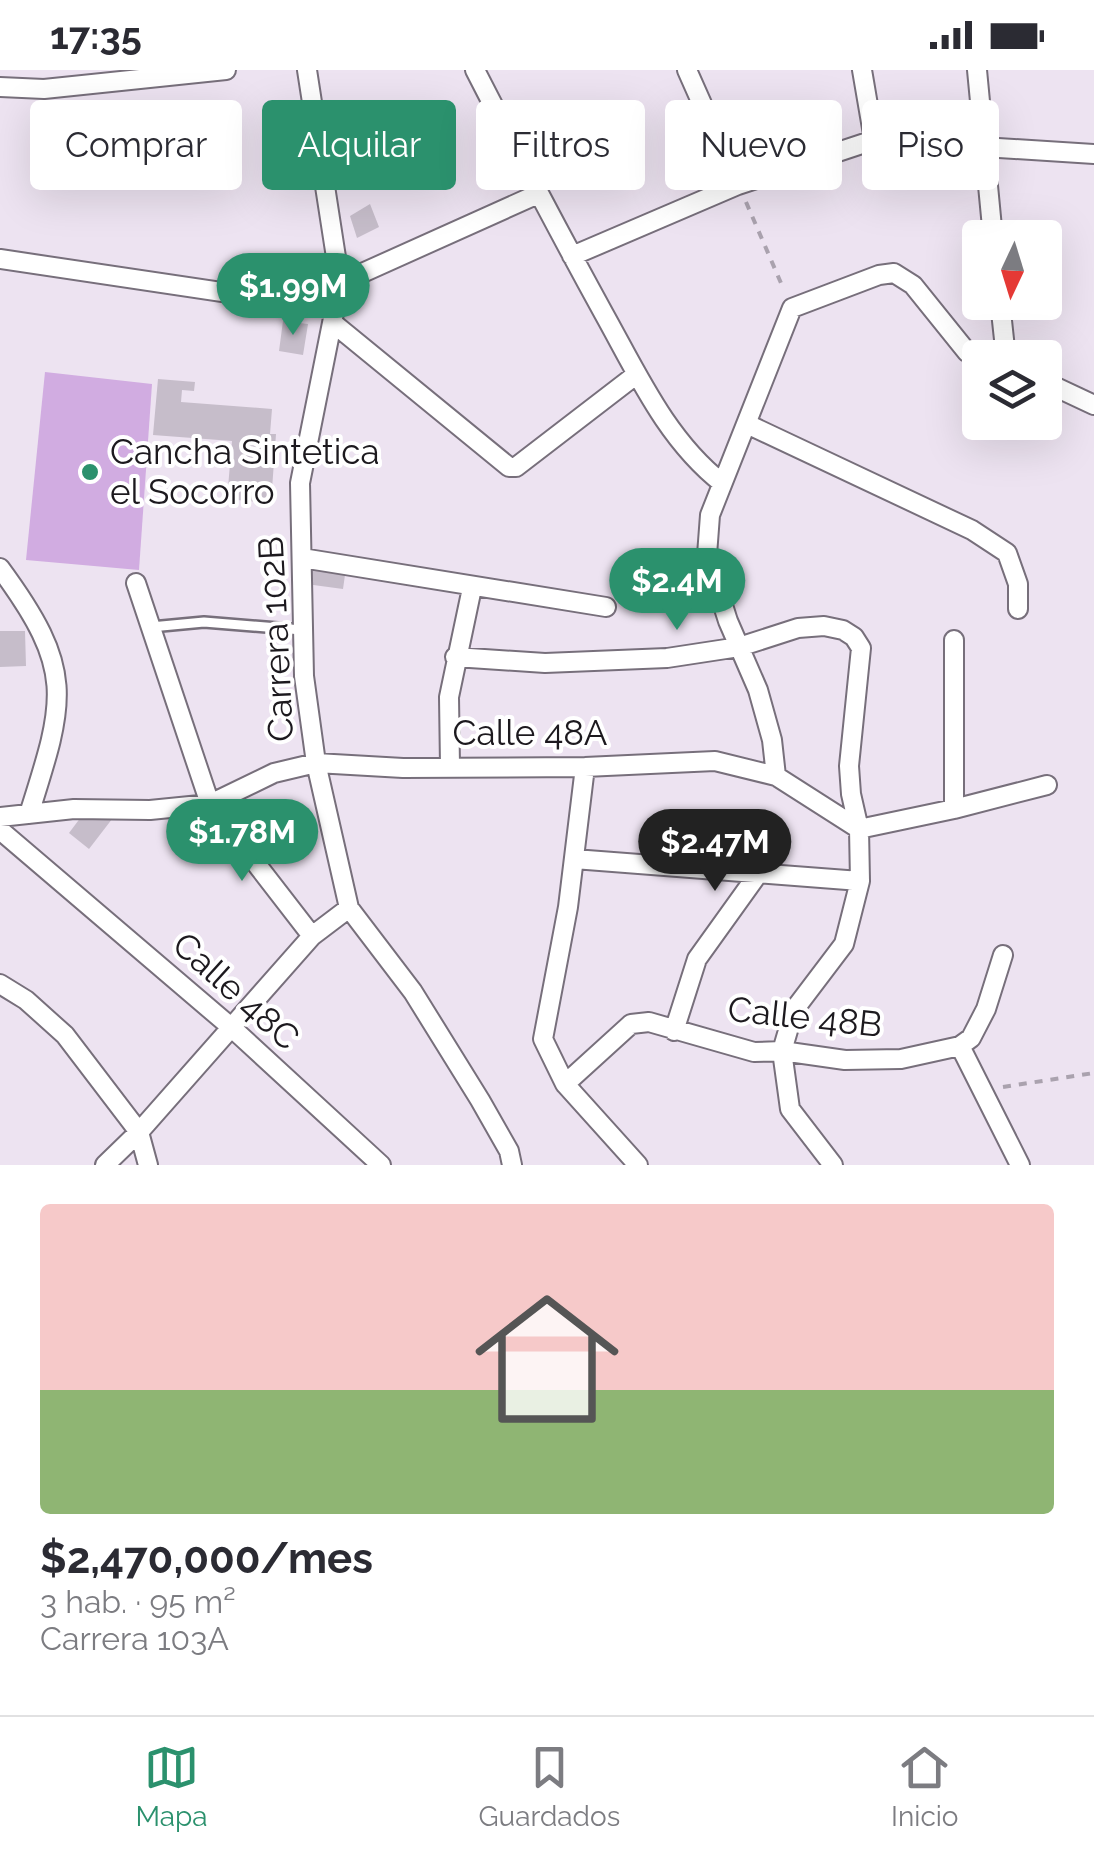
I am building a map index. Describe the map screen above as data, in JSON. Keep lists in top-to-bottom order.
{
  "streets": {
    "street": [
      "Carrera 102B",
      "Calle 48A",
      "Calle 48C",
      "Calle 48B"
    ]
  },
  "crossings": [
    ["Carrera 102B", "Calle 48A"]
  ],
  "places": ["Cancha Sintetica el Socorro"],
  "north": "bottom",
  "page": {
    "status": "17:35",
    "chip": [
      "Comprar",
      "Alquilar",
      "Filtros",
      "Nuevo",
      "Piso"
    ],
    "price": [
      "$1.99M",
      "$2.4M",
      "$1.78M",
      "$2.47M"
    ],
    "list": [
      {
        "name": "$2,470,000/mes",
        "note": "3 hab. · 95 m² · Carrera 103A"
      }
    ],
    "tabs": ["Mapa", "Guardados", "Inicio"]
  }
}
